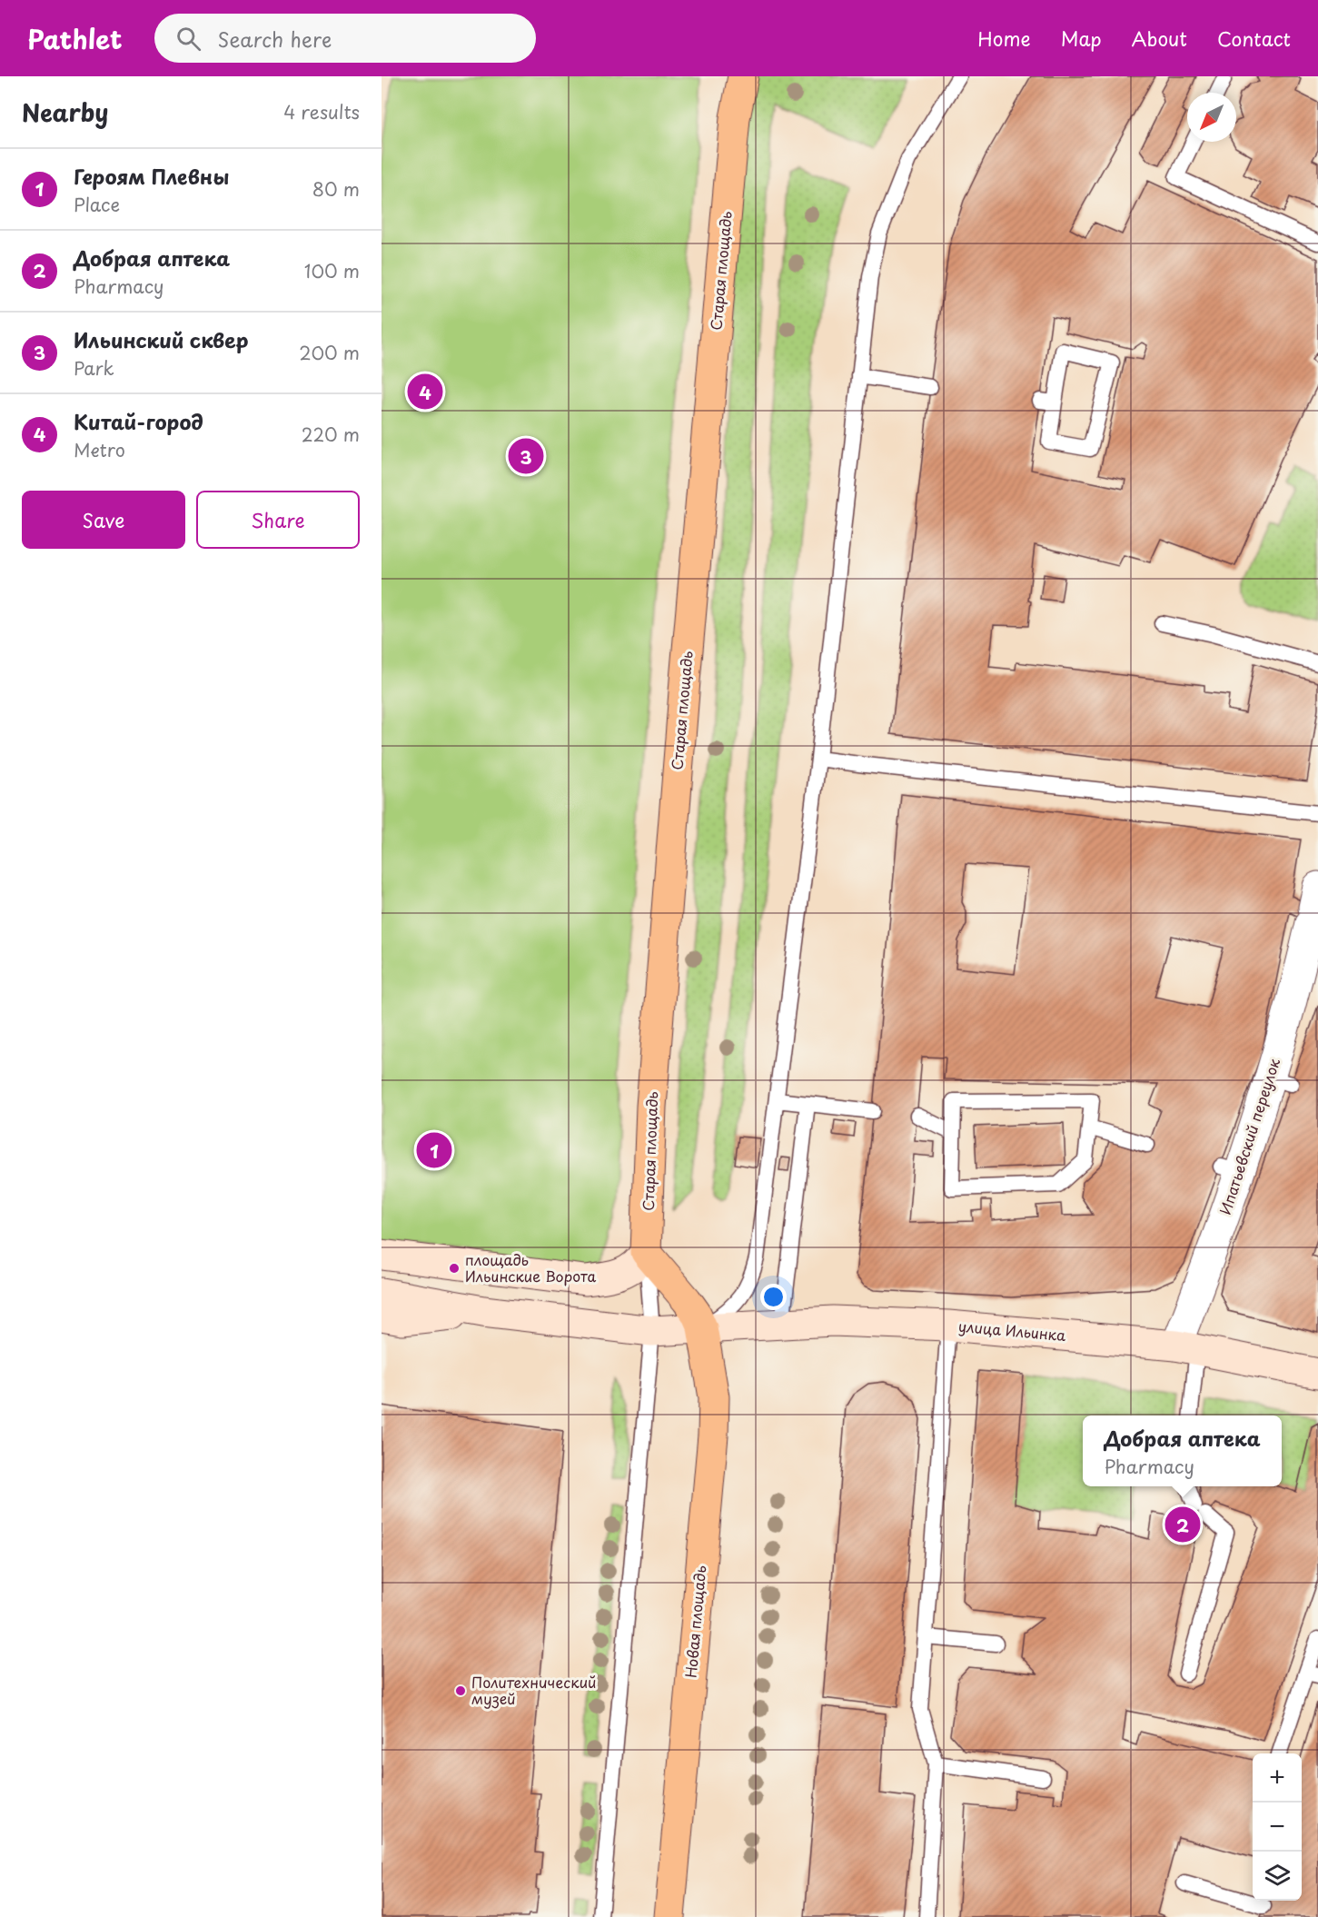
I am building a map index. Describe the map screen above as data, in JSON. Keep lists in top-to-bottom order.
{
  "streets": {
    "main road": ["Старая площадь", "улица Ильинка", "Новая площадь"],
    "street": ["Ипатьевский переулок"]
  },
  "crossings": [
    ["Ипатьевский переулок", "улица Ильинка"],
    ["улица Ильинка", "Новая площадь"]
  ],
  "places": ["площадь Ильинские Ворота", "Политехнический музей"],
  "north": "bottom left",
  "page": {
    "header": "Pathlet",
    "search": "Search here",
    "nav": [
      "Home",
      "Map",
      "About",
      "Contact"
    ],
    "heading": ["Nearby", "4 results"],
    "list": [
      {
        "mark": "1",
        "name": "Героям Плевны",
        "note": "Place",
        "value": "80 m"
      },
      {
        "mark": "2",
        "name": "Добрая аптека",
        "note": "Pharmacy",
        "value": "100 m"
      },
      {
        "mark": "3",
        "name": "Ильинский сквер",
        "note": "Park",
        "value": "200 m"
      },
      {
        "mark": "4",
        "name": "Китай-город",
        "note": "Metro",
        "value": "220 m"
      }
    ],
    "pins": [
      "4",
      "3",
      "1",
      "2"
    ],
    "buttons": ["Save", "Share"],
    "popup": ["Добрая аптека", "Pharmacy"],
    "map_buttons": ["+", "−"]
  }
}
